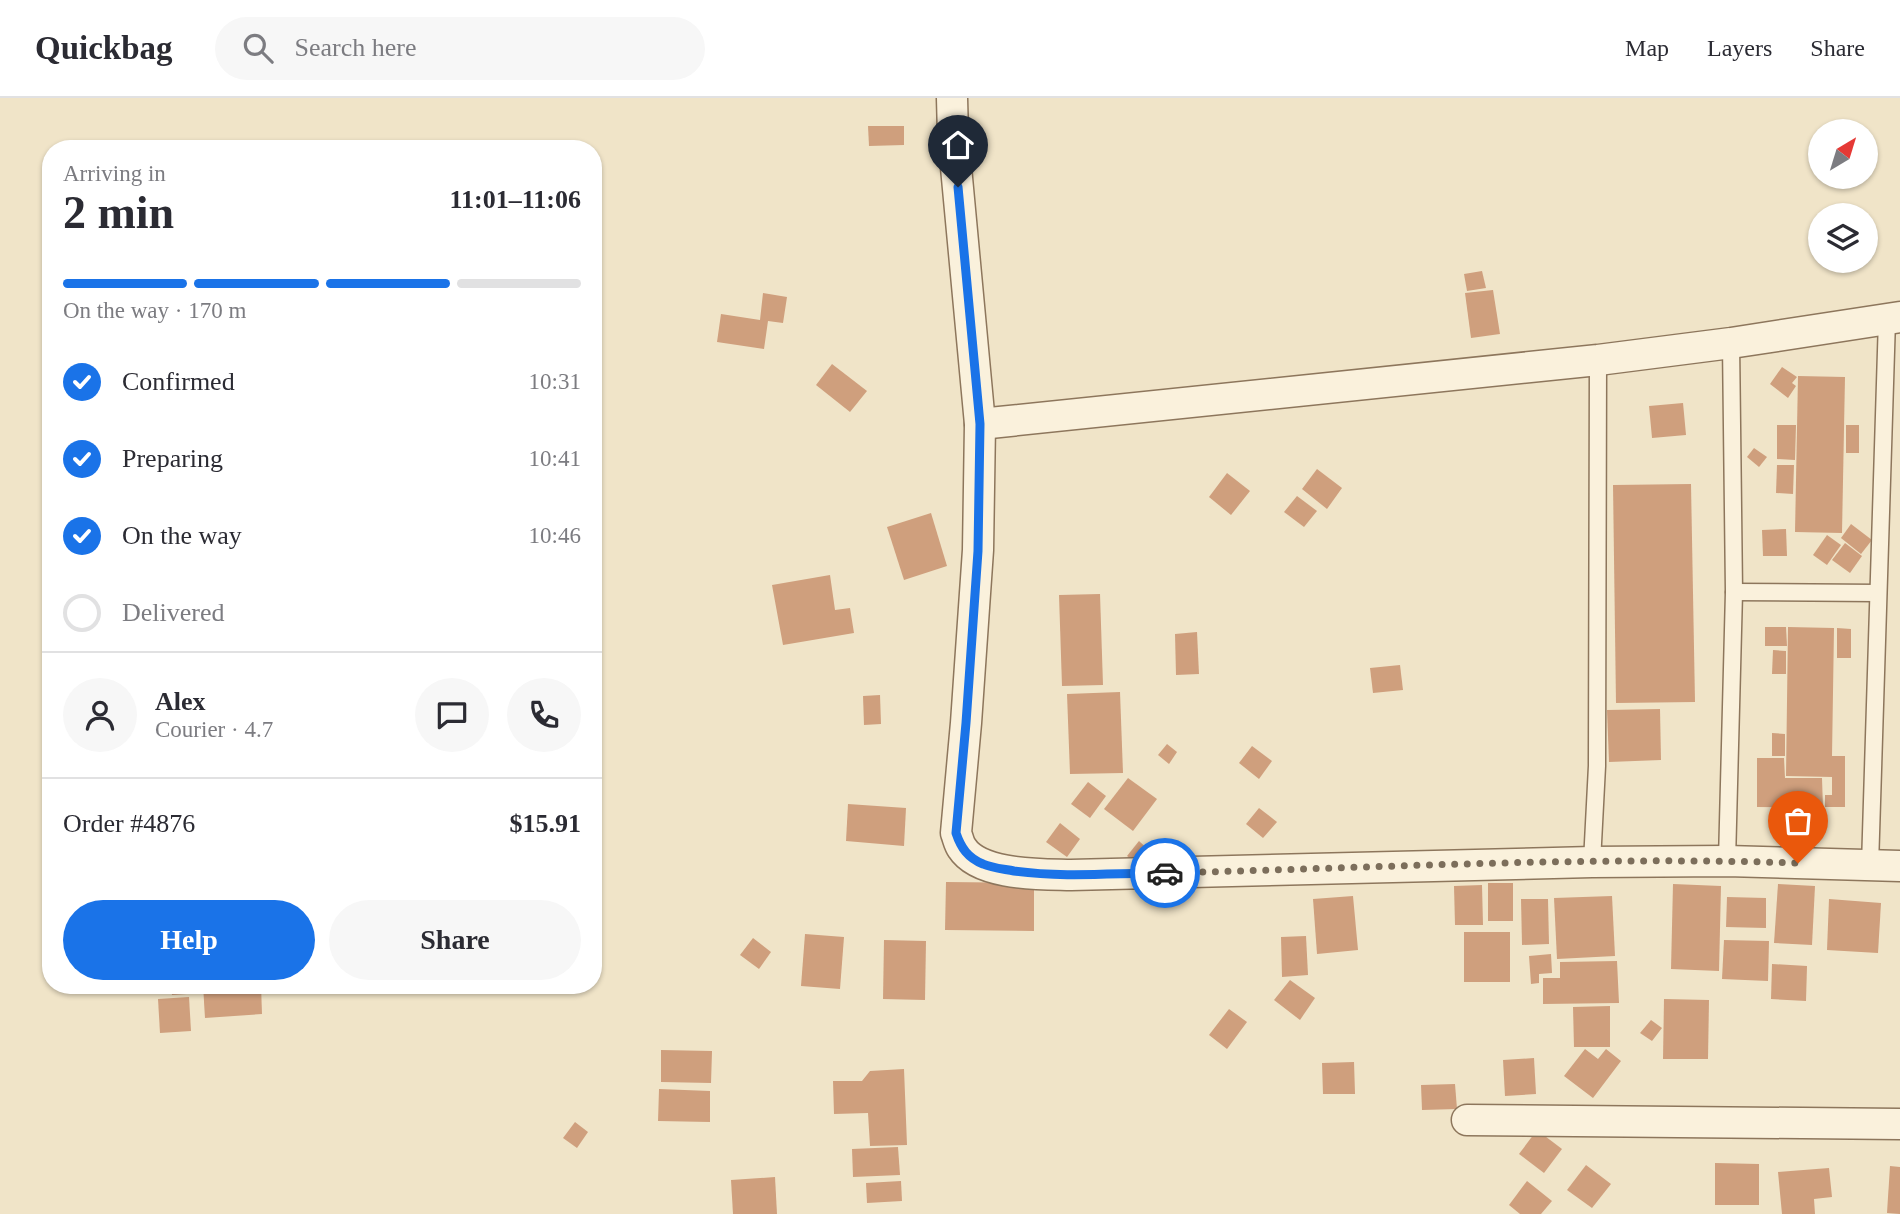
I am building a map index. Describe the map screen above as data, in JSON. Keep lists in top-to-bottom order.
{
  "north": "top right",
  "page": {
    "header": "Quickbag",
    "search": "Search here",
    "nav": ["Map", "Layers", "Share"],
    "heading": ["2 min", "Arriving in", "11:01–11:06"],
    "panel": [
      "Alex",
      "Courier · 4.7",
      "Order #4876",
      "$15.91"
    ],
    "bar": "On the way · 170 m",
    "list": [
      ["Confirmed", "10:31"],
      ["Preparing", "10:41"],
      ["On the way", "10:46"],
      "Delivered"
    ],
    "buttons": ["Help", "Share"]
  }
}
